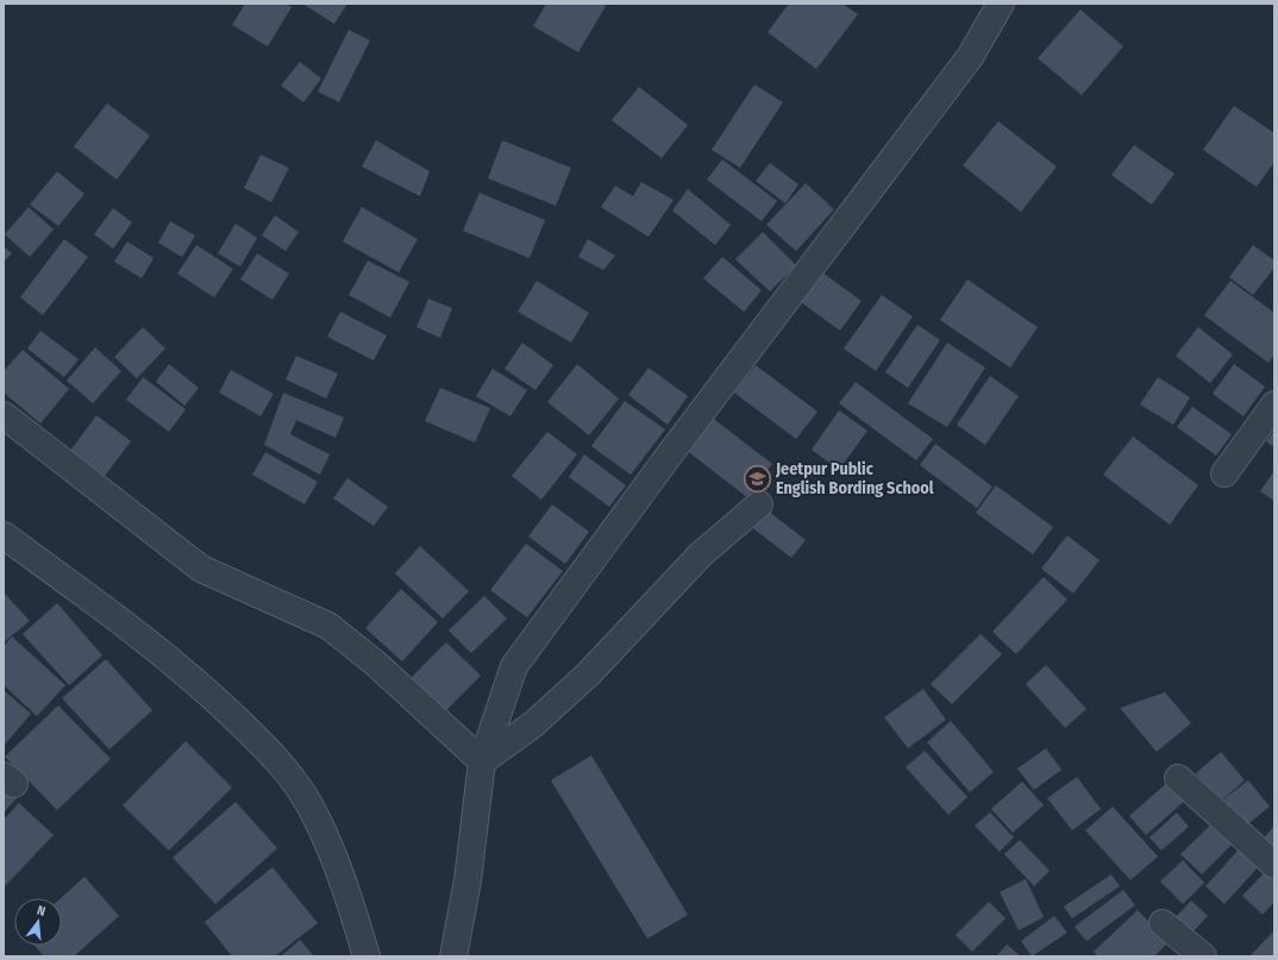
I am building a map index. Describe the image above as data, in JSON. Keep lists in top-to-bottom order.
{
  "places": {
    "school or university": ["Jeetpur Public English Bording School"]
  },
  "north": "top"
}
